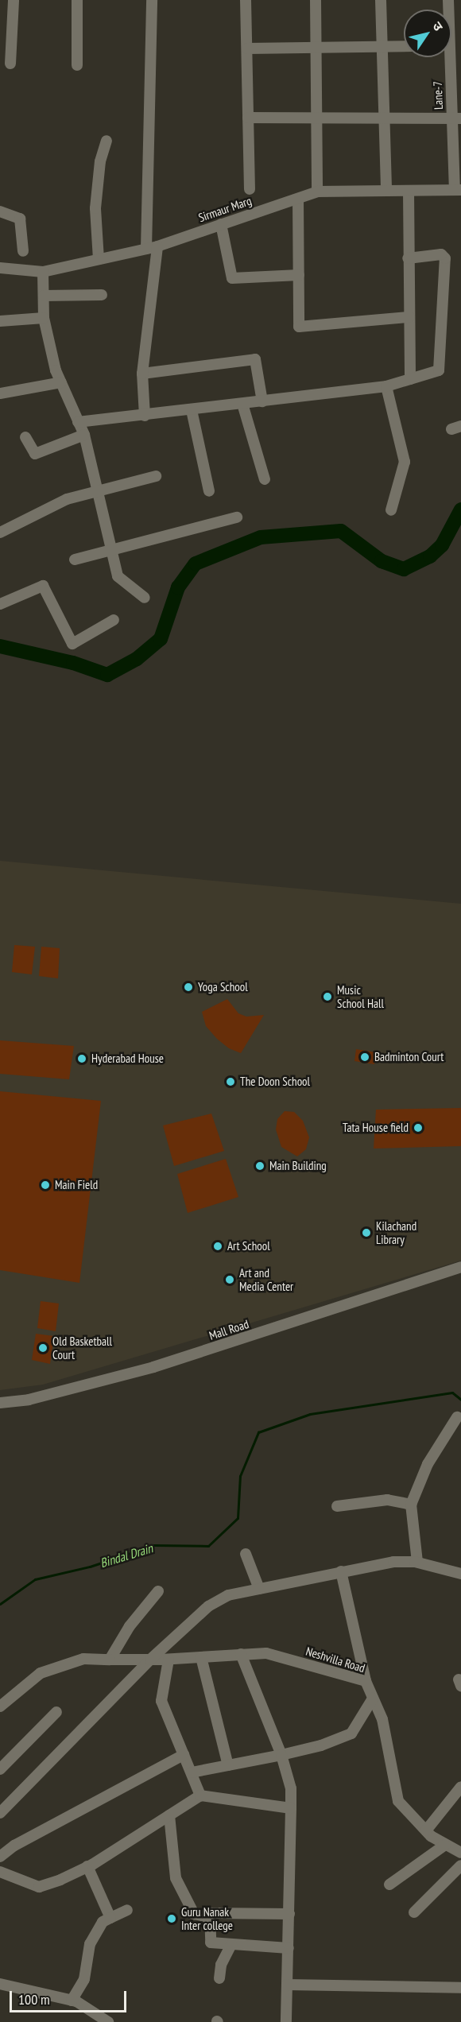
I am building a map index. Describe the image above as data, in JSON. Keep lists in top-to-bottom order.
{
  "streets": {
    "street": [
      "Lane-7",
      "Sirmaur Marg",
      "Mall Road",
      "Neshvilla Road"
    ]
  },
  "crossings": [
    ["Lane-7", "Sirmaur Marg"]
  ],
  "water": ["Bindal Drain"],
  "places": [
    "Yoga School",
    "Music School Hall",
    "Badminton Court",
    "Hyderabad House",
    "The Doon School",
    "Tata House field",
    "Main Building",
    "Main Field",
    "Kilachand Library",
    "Art School",
    "Art and Media Center",
    "Old Basketball Court",
    "Guru Nanak Inter college"
  ],
  "scale_bar": "100 m",
  "north": "top right"
}
